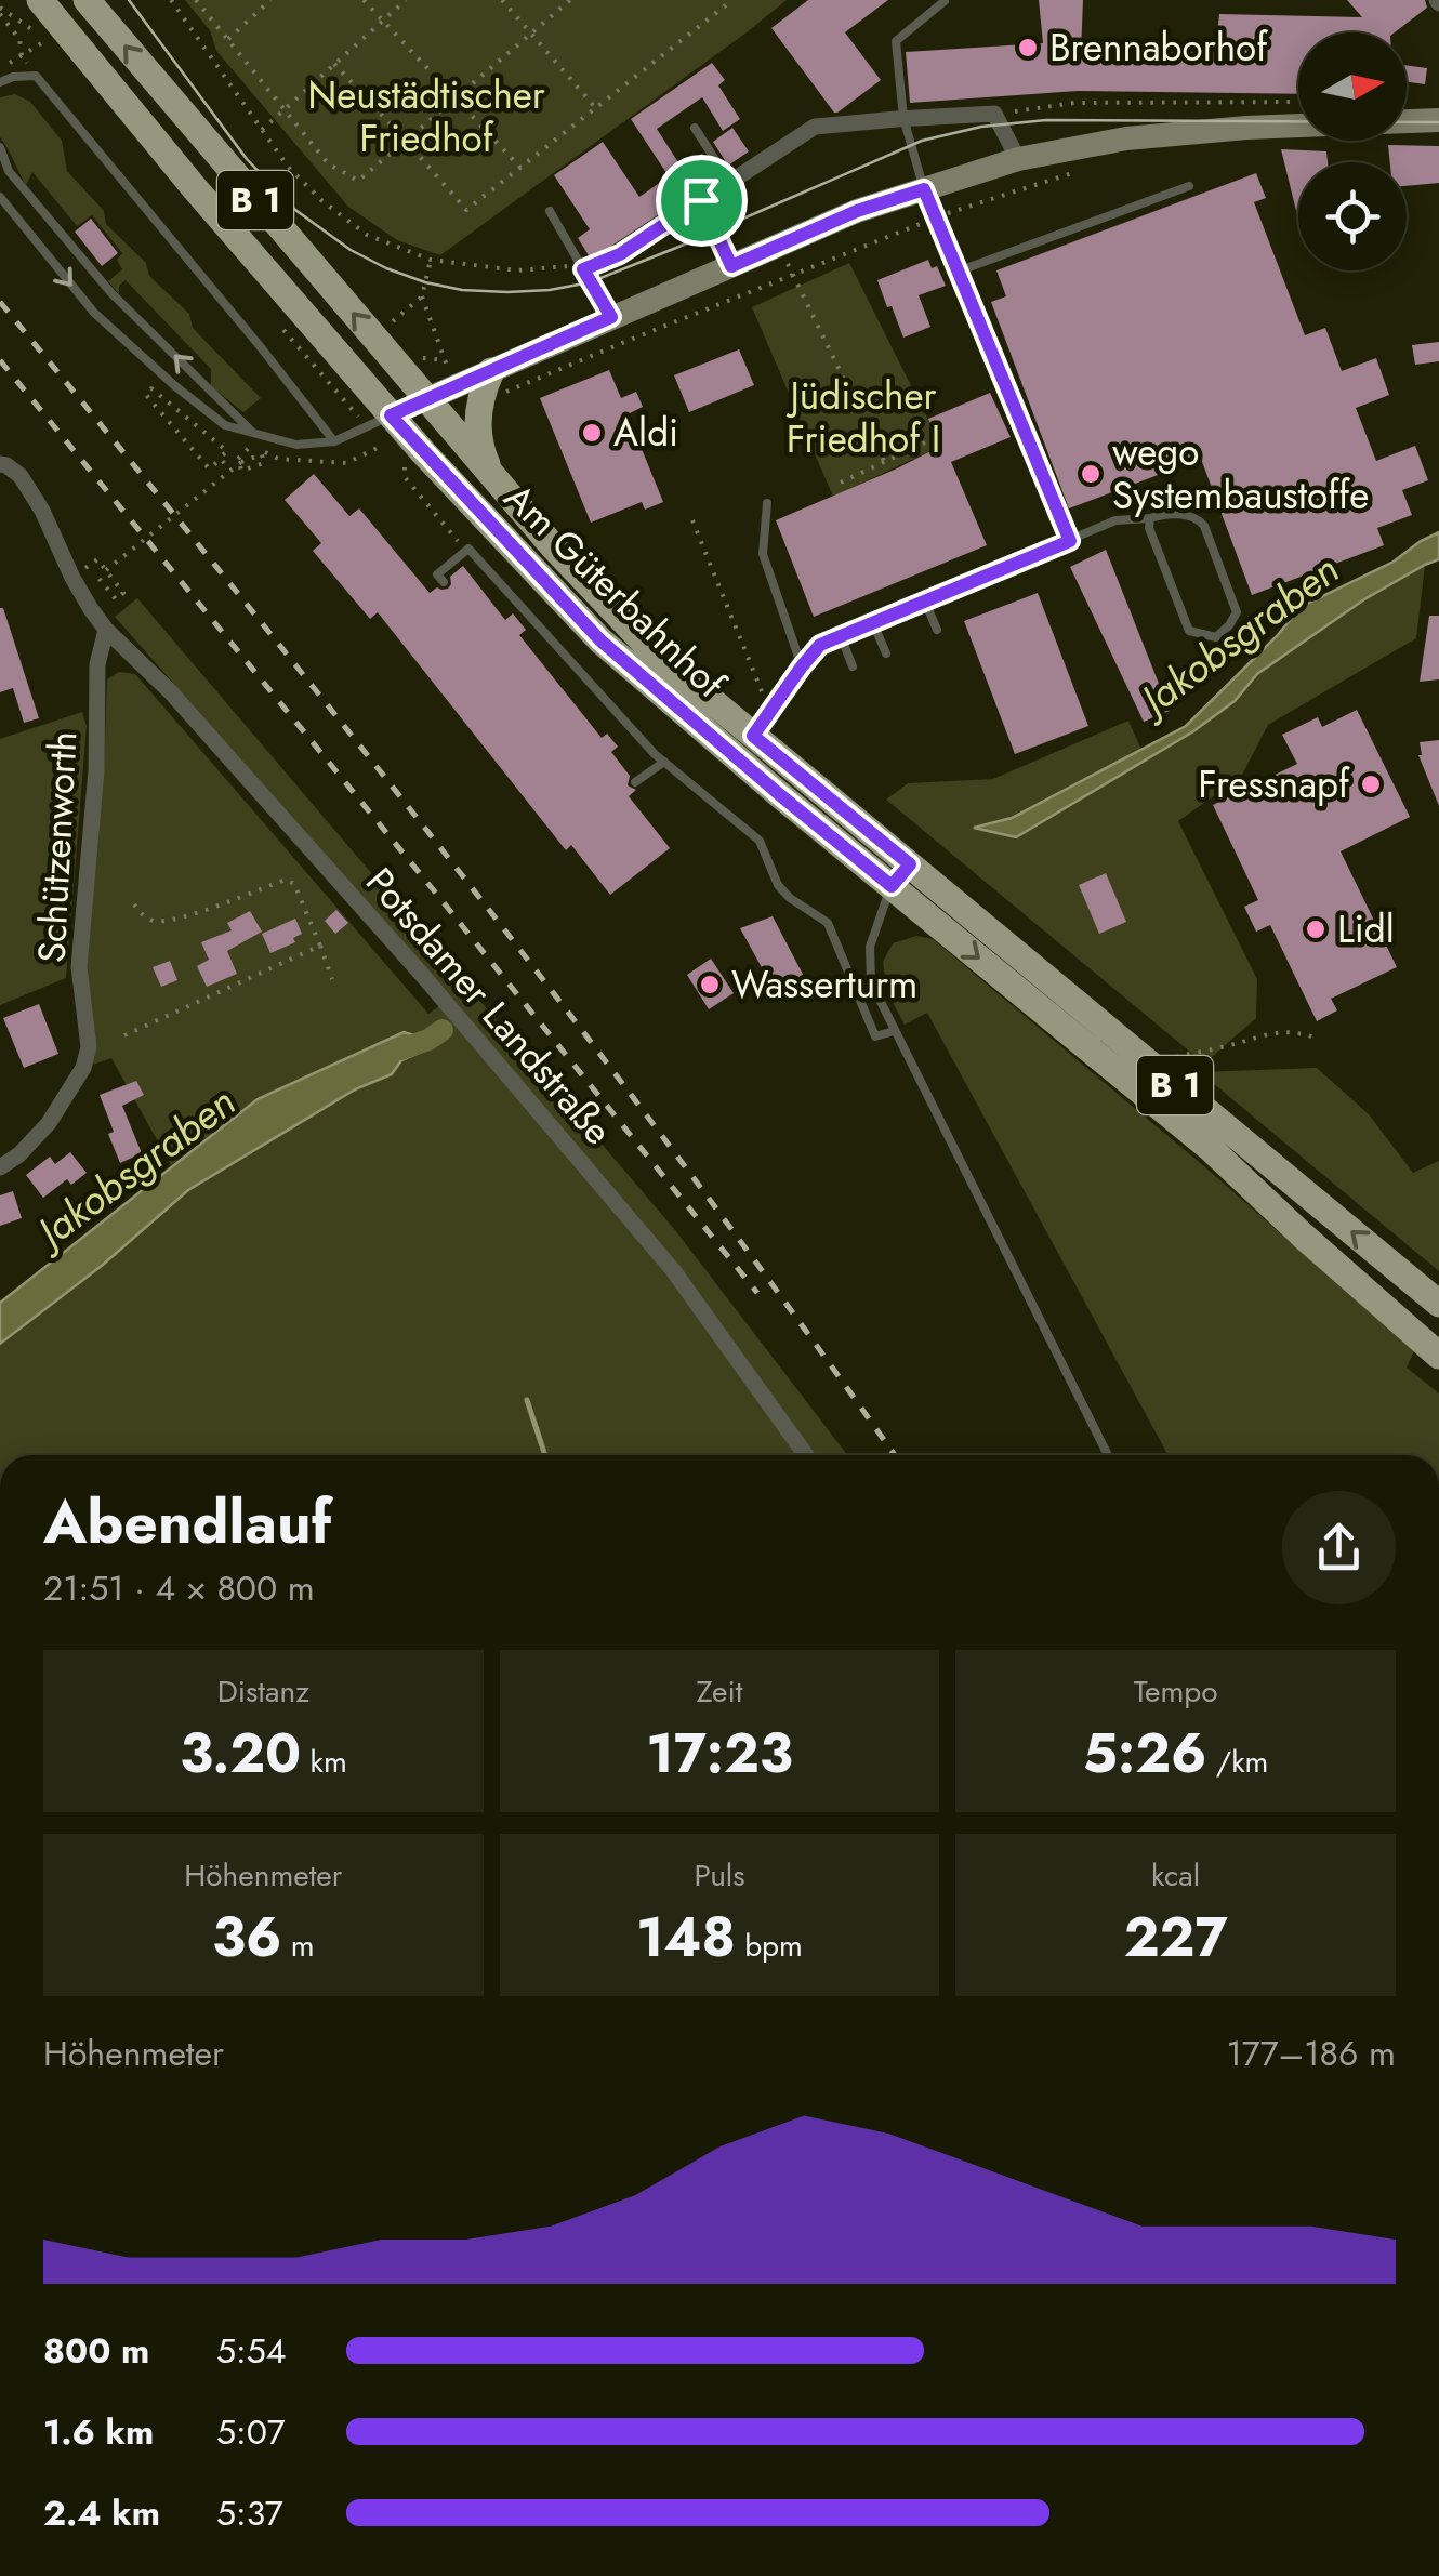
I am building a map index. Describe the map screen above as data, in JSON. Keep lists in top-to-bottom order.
{
  "streets": {
    "main road": ["B 1", "Am Güterbahnhof"],
    "street": ["Schützenworth", "Potsdamer Landstraße"]
  },
  "crossings": [
    ["B 1", "Am Güterbahnhof"],
    ["Schützenworth", "Potsdamer Landstraße"]
  ],
  "water": ["Jakobsgraben"],
  "parks": ["Neustädtischer Friedhof", "Jüdischer Friedhof I"],
  "places": [
    "Brennaborhof",
    "Aldi",
    "wego Systembaustoffe",
    "Fressnapf",
    "Lidl",
    "Wasserturm"
  ],
  "north": "right",
  "page": {
    "heading": ["Abendlauf", "21:51 · 4 × 800 m"],
    "stats": [
      ["Distanz", "3.20 km"],
      ["Zeit", "17:23"],
      ["Tempo", "5:26 /km"],
      ["Höhenmeter", "36 m"],
      ["Puls", "148 bpm"],
      ["kcal", "227"]
    ],
    "chart": ["Höhenmeter", "177–186 m"],
    "list": [
      {
        "name": "800 m",
        "note": "5:54"
      },
      {
        "name": "1.6 km",
        "note": "5:07"
      },
      {
        "name": "2.4 km",
        "note": "5:37"
      }
    ]
  }
}
